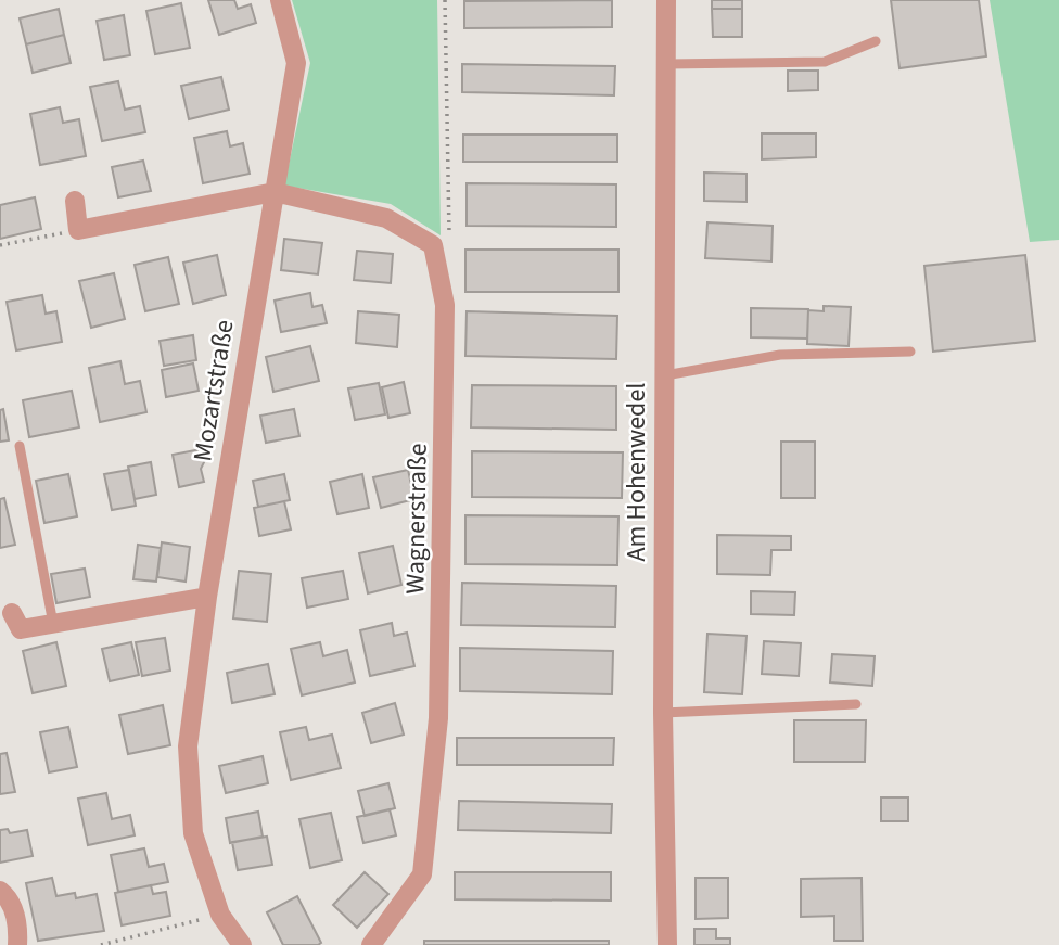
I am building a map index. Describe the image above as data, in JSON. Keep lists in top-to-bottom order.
{
  "streets": {
    "street": ["Mozartstraße", "Am Hohenwedel", "Wagnerstraße"]
  },
  "crossings": [
    ["Mozartstraße", "Wagnerstraße"]
  ]
}
